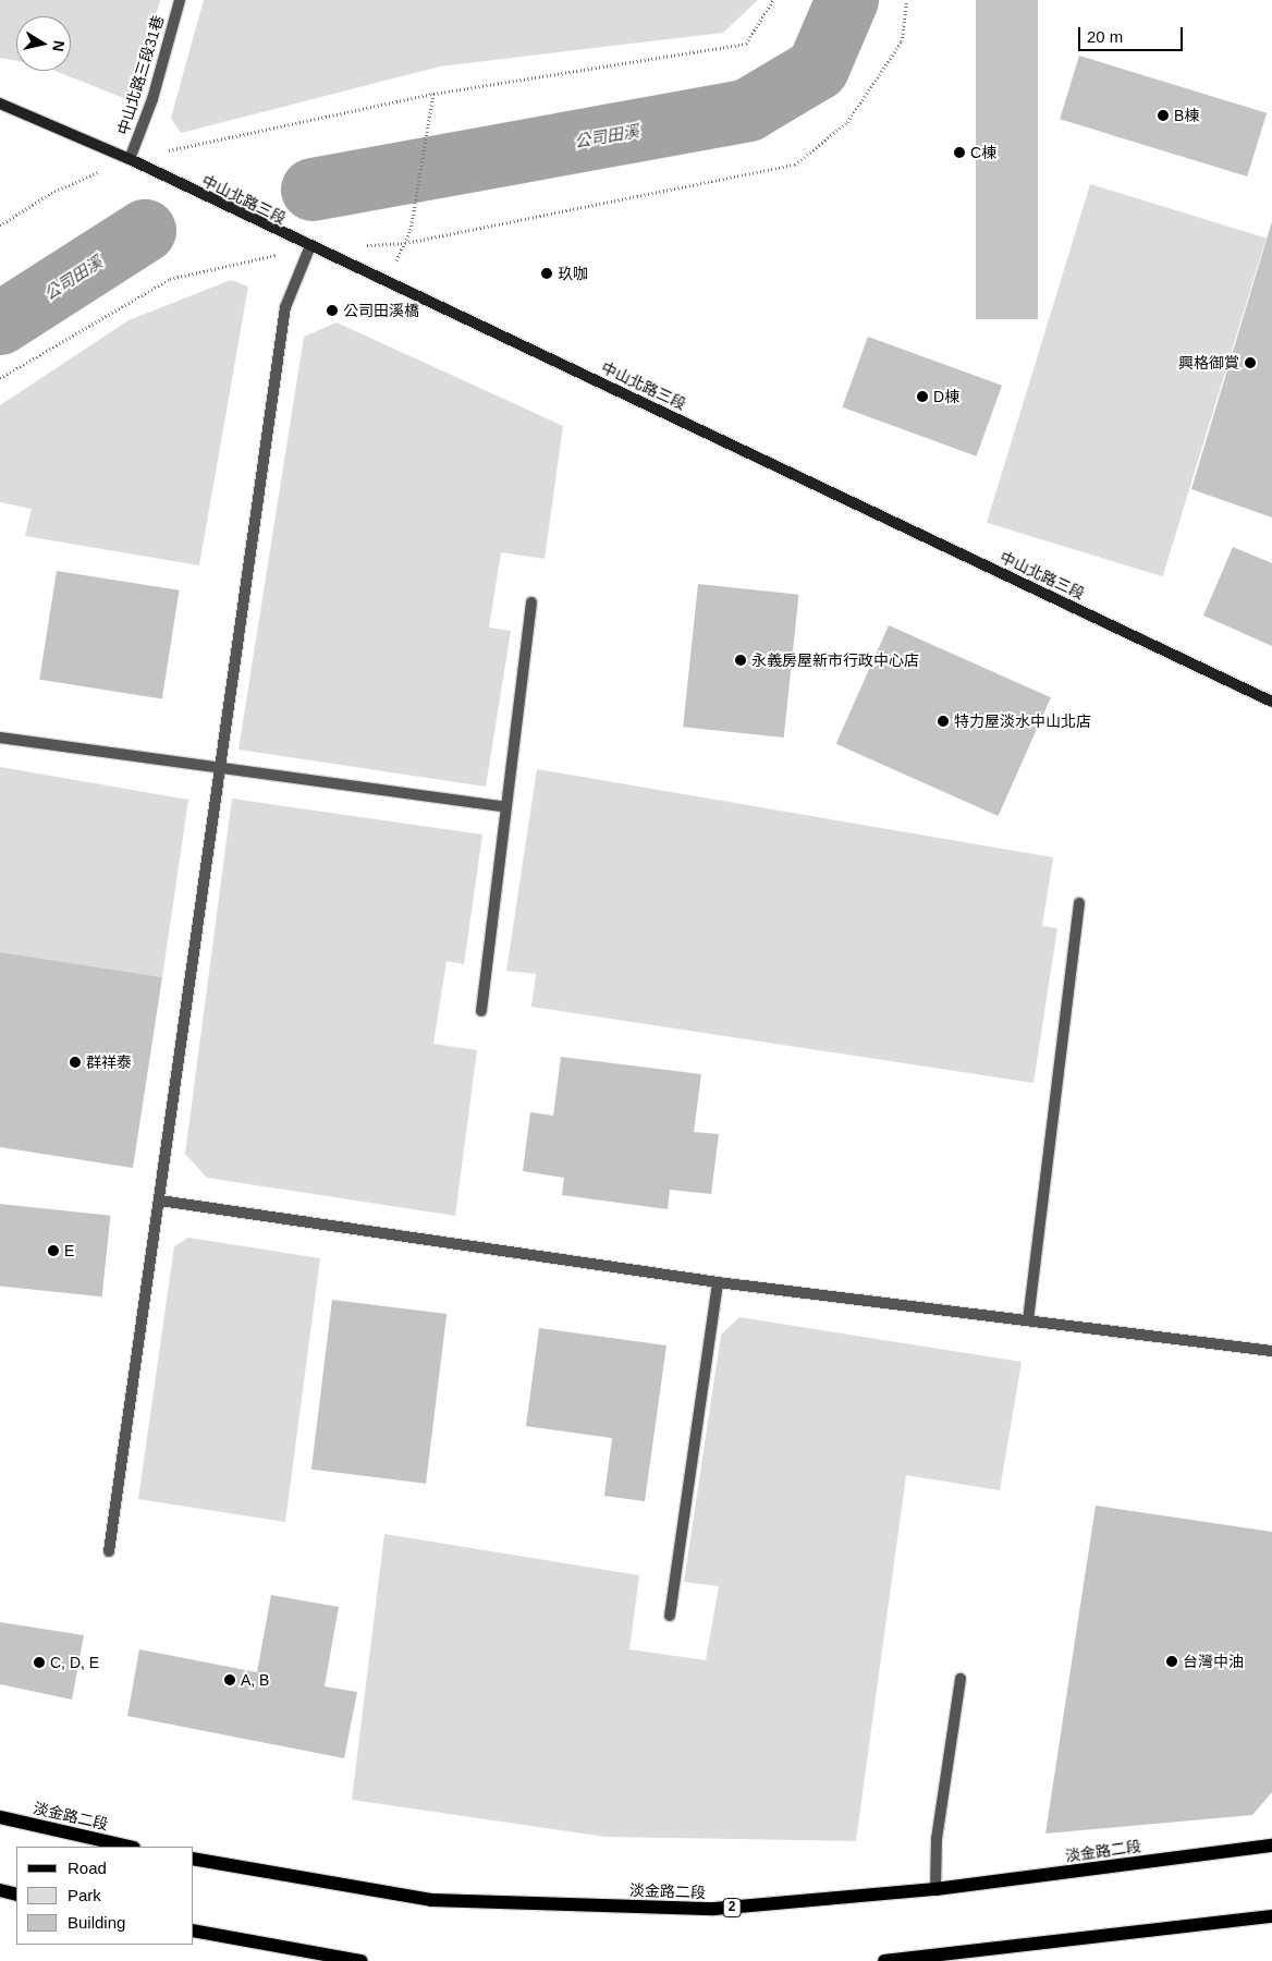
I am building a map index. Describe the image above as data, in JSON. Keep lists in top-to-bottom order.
{
  "streets": {
    "main road": ["淡金路二段", "2"],
    "street": ["中山北路三段31巷", "中山北路三段"]
  },
  "crossings": [
    ["中山北路三段31巷", "中山北路三段"]
  ],
  "water": ["公司田溪"],
  "places": [
    "B棟",
    "C棟",
    "玖咖",
    "公司田溪橋",
    "興格御賞",
    "D棟",
    "永義房屋新市行政中心店",
    "特力屋淡水中山北店",
    "群祥泰",
    "E",
    "台灣中油",
    "C, D, E",
    "A, B"
  ],
  "legend": ["Road", "Park", "Building"],
  "scale_bar": "20 m",
  "north": "right"
}
